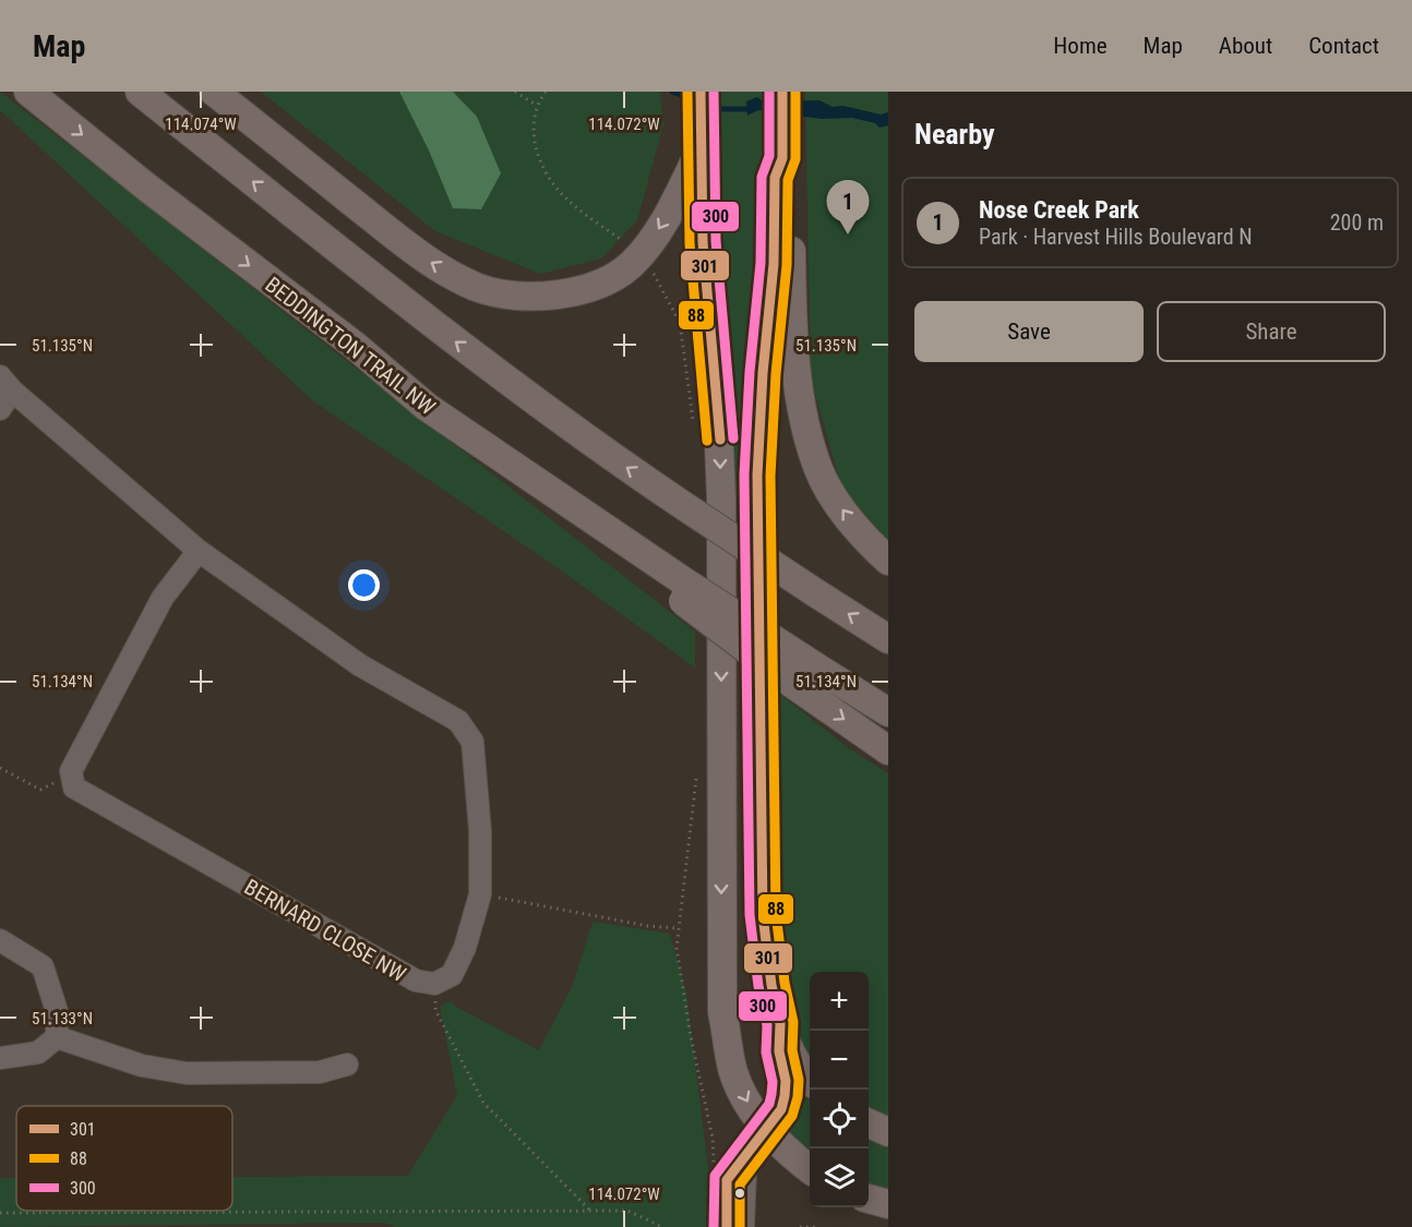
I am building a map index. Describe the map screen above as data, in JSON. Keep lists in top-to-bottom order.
{
  "streets": {
    "main road": ["BEDDINGTON TRAIL NW"],
    "street": ["BERNARD CLOSE NW"]
  },
  "lines": ["transit line 301", "transit line 88", "transit line 300"],
  "legend": ["301", "88", "300"],
  "page": {
    "header": "Map",
    "nav": [
      "Home",
      "Map",
      "About",
      "Contact"
    ],
    "heading": "Nearby",
    "list": [
      {
        "mark": "1",
        "name": "Nose Creek Park",
        "note": "Park · Harvest Hills Boulevard N",
        "value": "200 m"
      }
    ],
    "pins": "1",
    "buttons": ["Save", "Share"],
    "map_buttons": ["+", "−"]
  },
  "coordinates": [
    "114.074°W",
    "114.072°W",
    "51.135°N",
    "51.134°N",
    "51.133°N"
  ]
}
